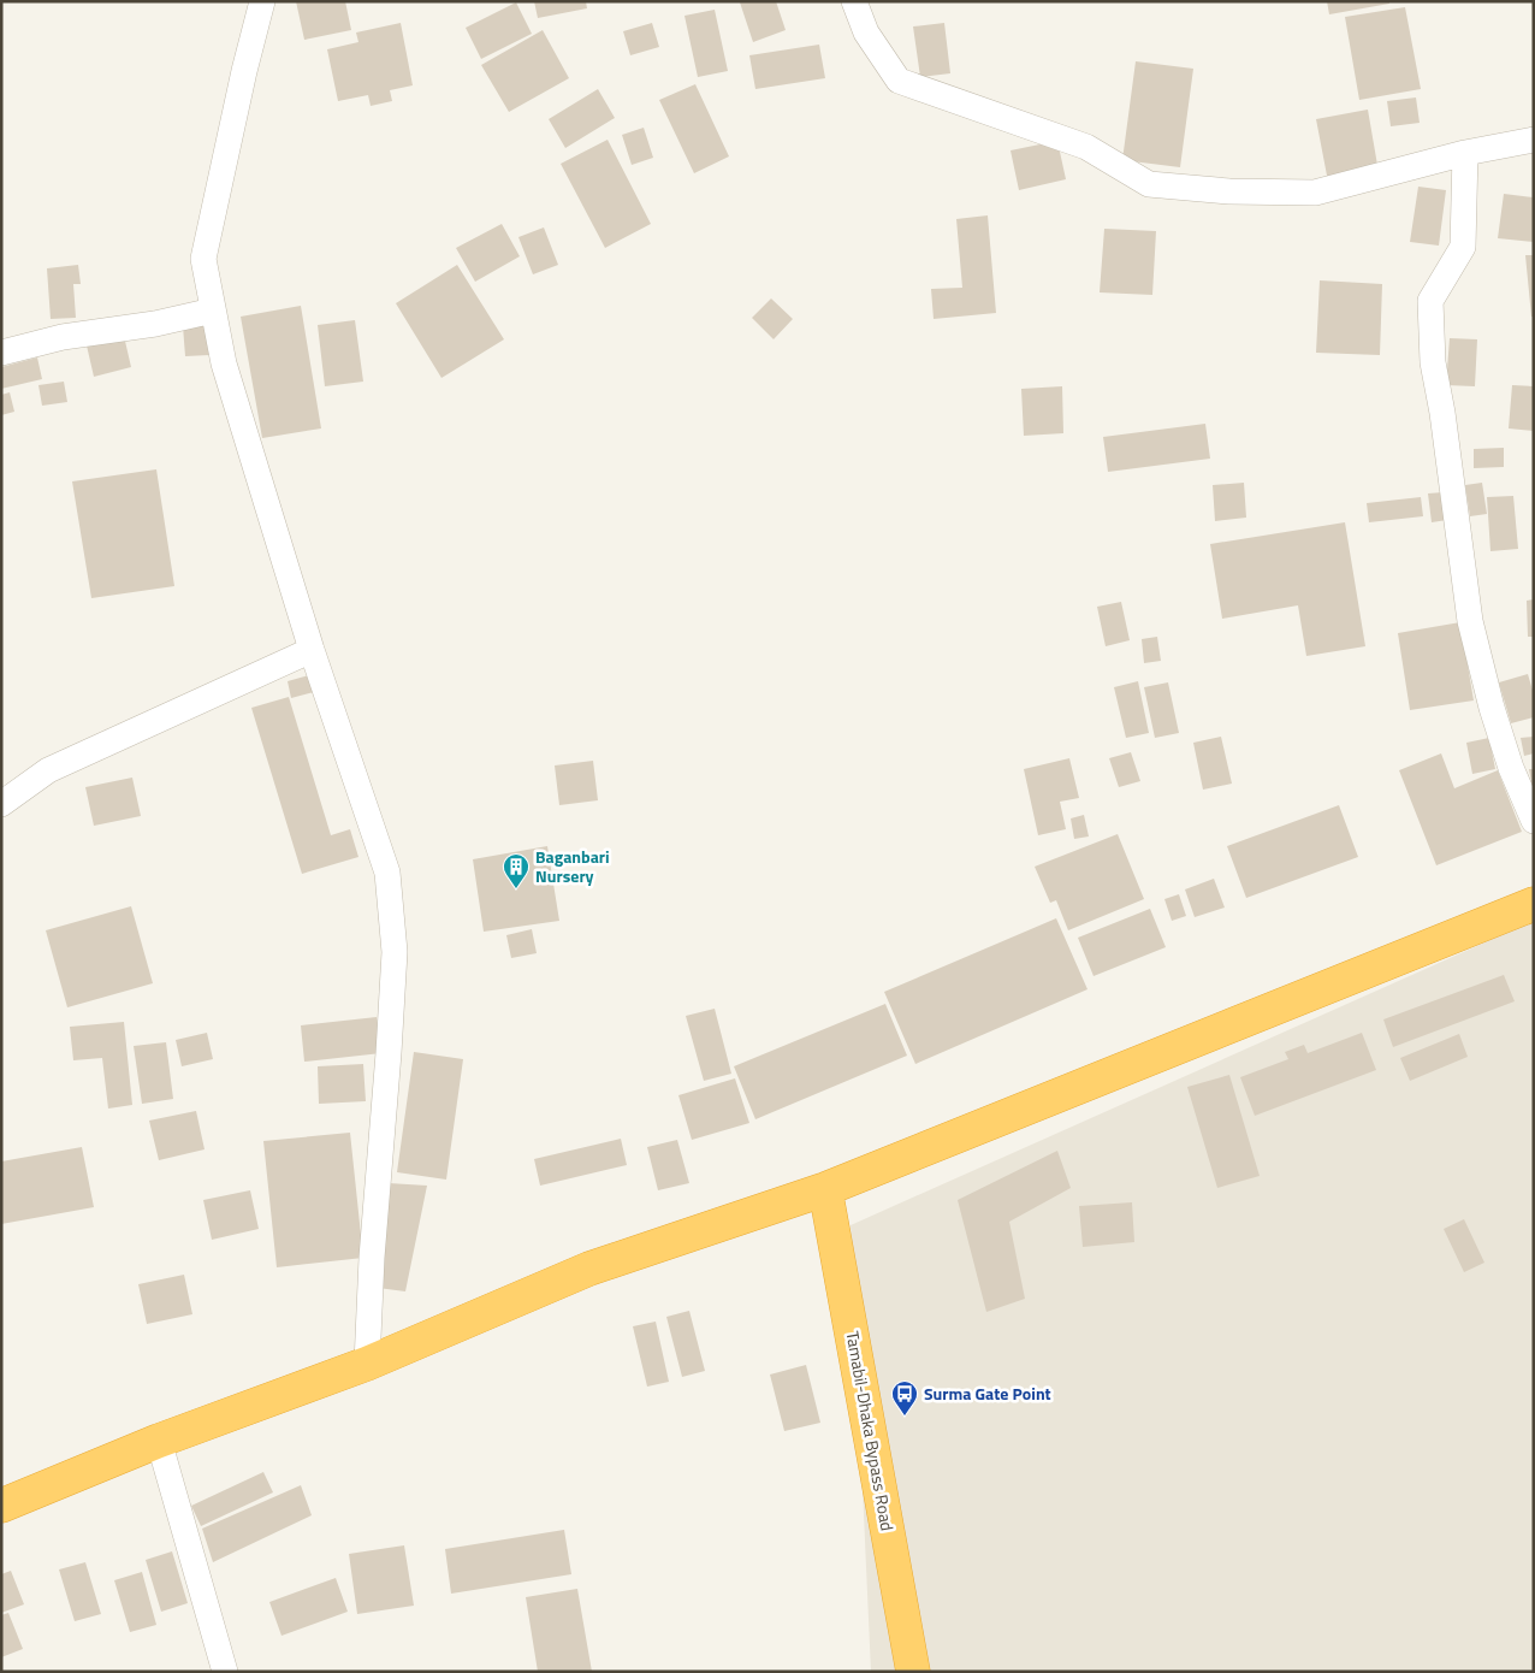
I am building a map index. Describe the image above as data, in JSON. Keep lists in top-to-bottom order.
{
  "streets": {
    "highway": ["Tamabil-Dhaka Bypass Road"]
  },
  "places": {
    "building": ["Baganbari Nursery"],
    "bus stop": ["Surma Gate Point"]
  }
}
